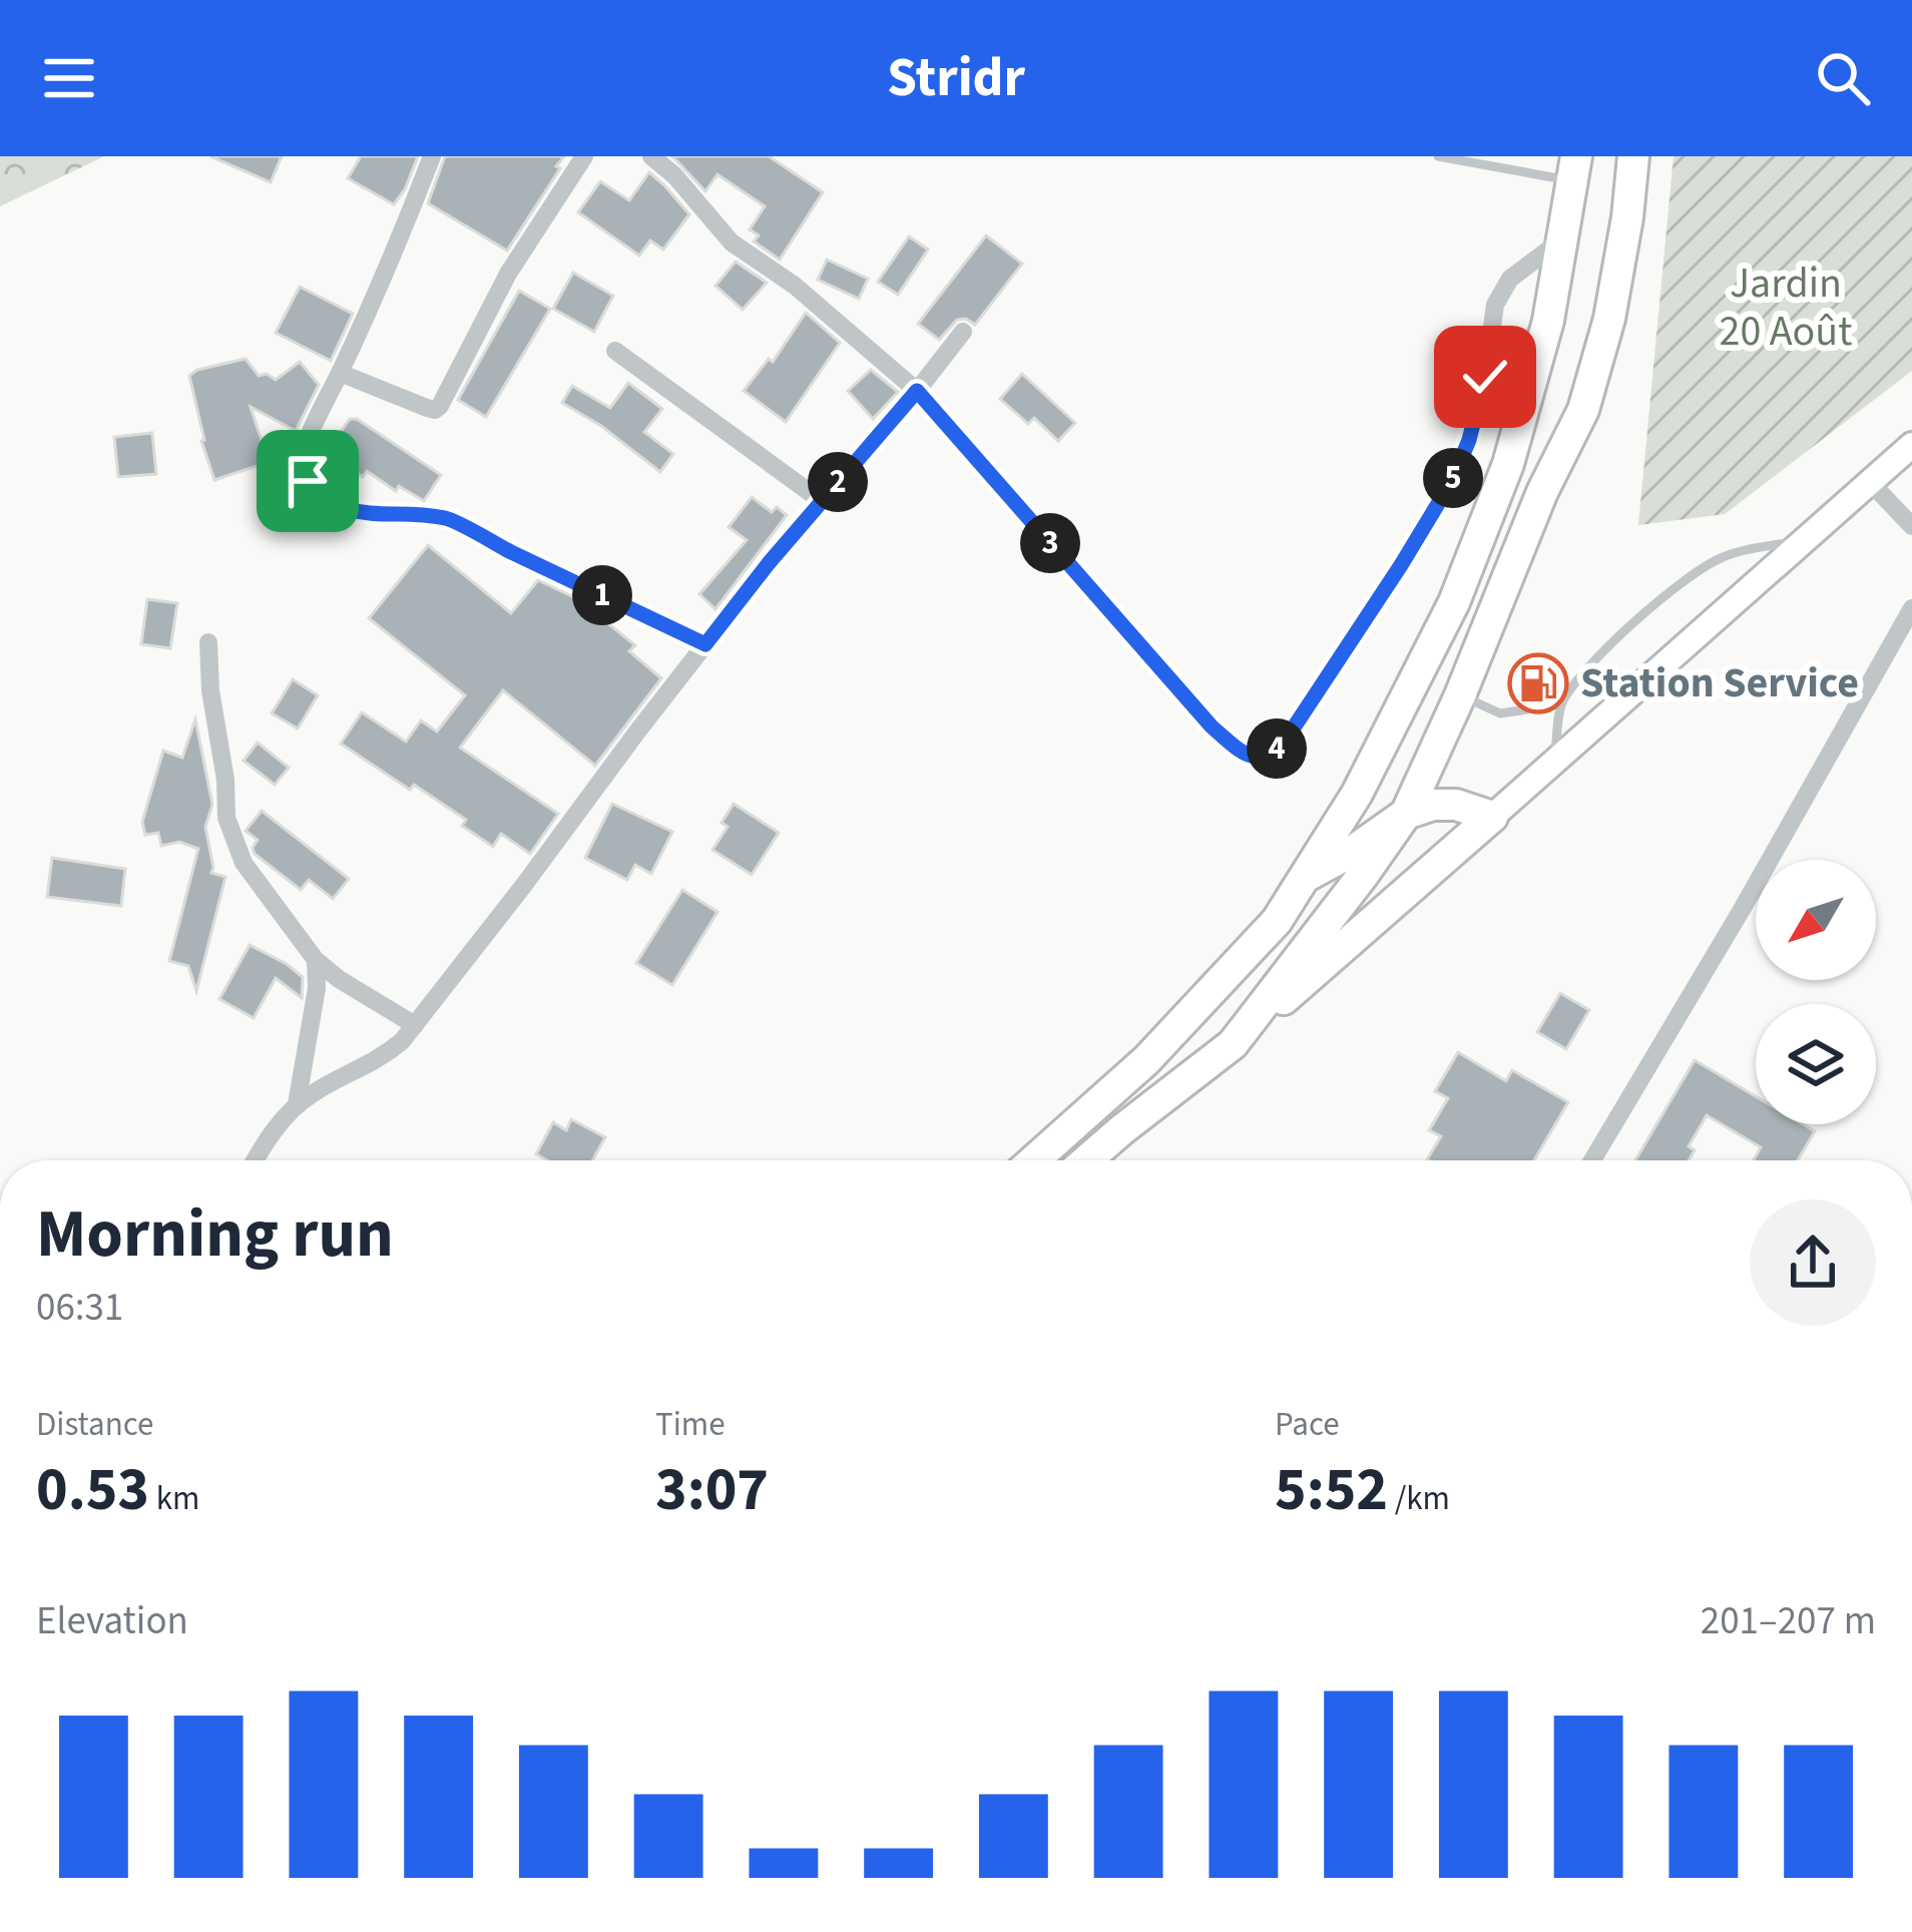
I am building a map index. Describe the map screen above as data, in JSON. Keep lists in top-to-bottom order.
{
  "parks": ["Jardin 20 Août"],
  "places": {
    "fuel station": ["Station Service"]
  },
  "north": "bottom left",
  "page": {
    "header": "Stridr",
    "pins": [
      "5",
      "2",
      "3",
      "1",
      "4"
    ],
    "heading": ["Morning run", "06:31"],
    "stats": [
      ["Distance", "0.53 km"],
      ["Time", "3:07"],
      ["Pace", "5:52 /km"]
    ],
    "chart": ["Elevation", "201–207 m"]
  }
}
